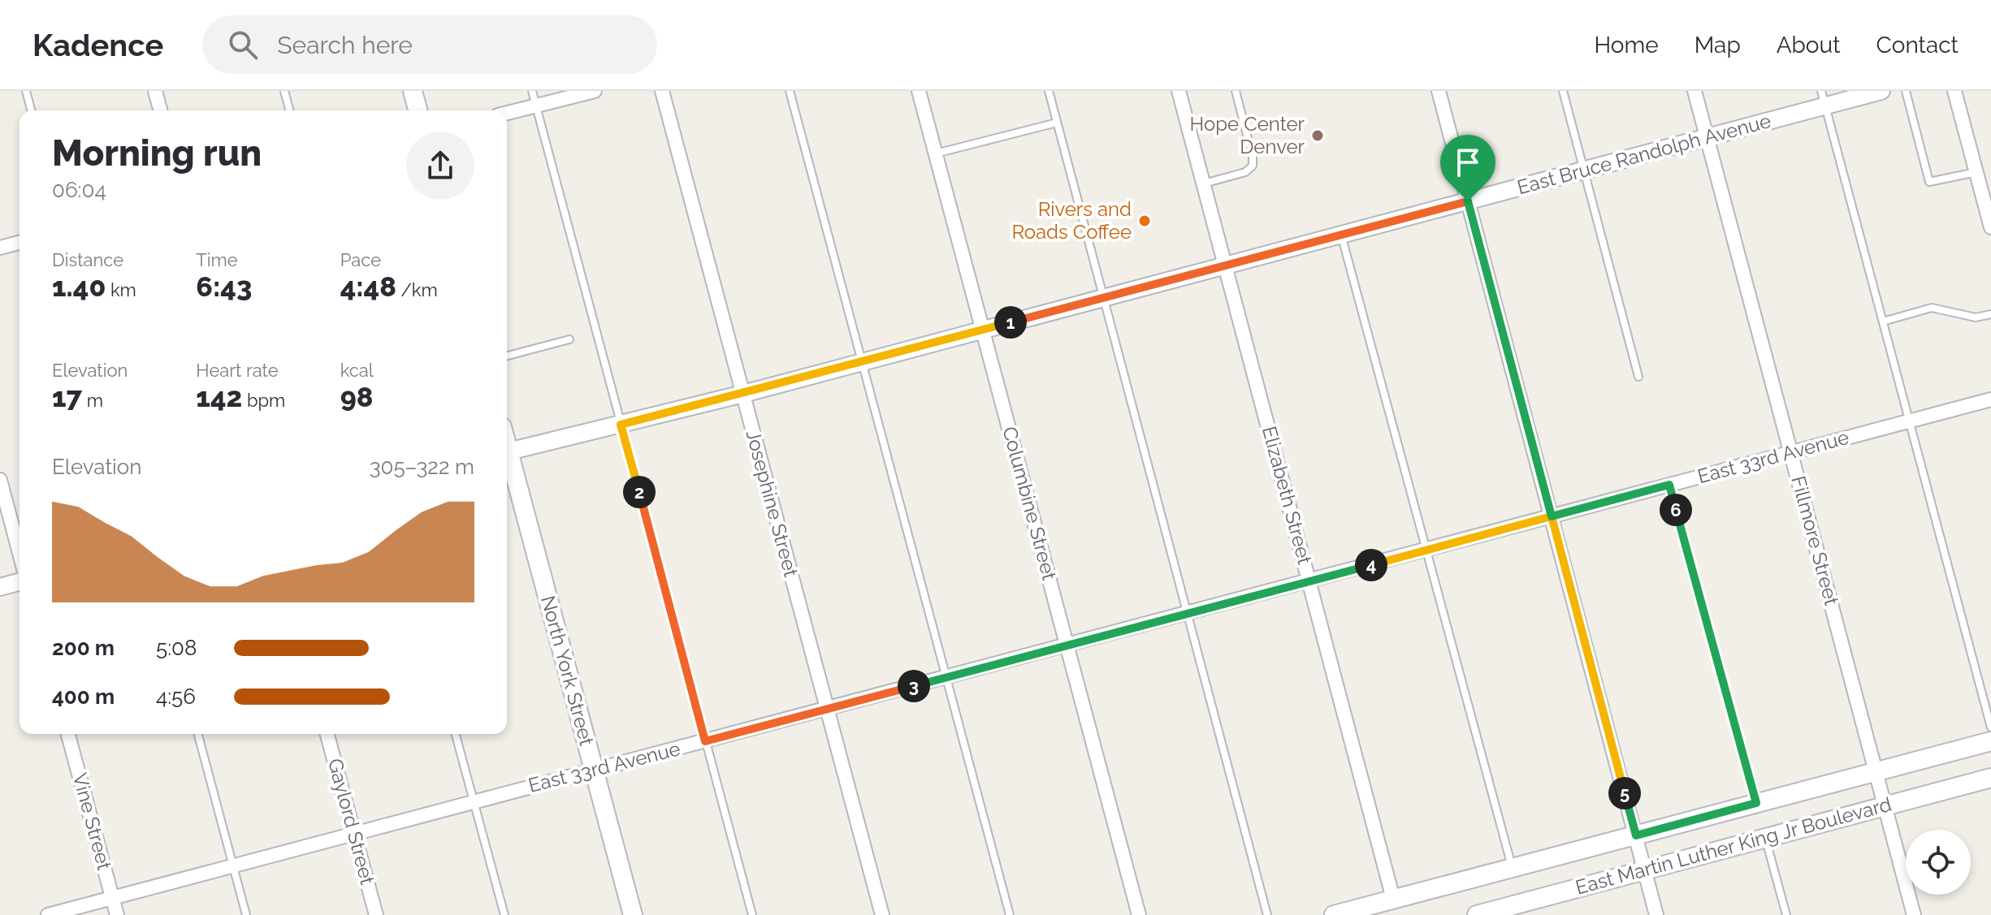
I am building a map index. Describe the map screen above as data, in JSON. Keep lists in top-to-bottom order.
{
  "streets": {
    "main road": ["North York Street", "East Martin Luther King Jr Boulevard"],
    "street": [
      "East Bruce Randolph Avenue",
      "East 33rd Avenue",
      "Elizabeth Street",
      "Josephine Street",
      "Columbine Street",
      "Fillmore Street",
      "Vine Street",
      "Gaylord Street"
    ]
  },
  "crossings": [
    ["East Bruce Randolph Avenue", "Elizabeth Street"],
    ["East Bruce Randolph Avenue", "Josephine Street"],
    ["East Bruce Randolph Avenue", "Columbine Street"],
    ["East Bruce Randolph Avenue", "Fillmore Street"],
    ["East 33rd Avenue", "Elizabeth Street"],
    ["East 33rd Avenue", "Josephine Street"],
    ["East 33rd Avenue", "Columbine Street"],
    ["East 33rd Avenue", "Fillmore Street"],
    ["East 33rd Avenue", "North York Street"],
    ["East 33rd Avenue", "Vine Street"],
    ["East 33rd Avenue", "Gaylord Street"],
    ["Elizabeth Street", "East Martin Luther King Jr Boulevard"],
    ["Fillmore Street", "East Martin Luther King Jr Boulevard"]
  ],
  "places": ["Hope Center Denver", "Rivers and Roads Coffee"],
  "page": {
    "header": "Kadence",
    "search": "Search here",
    "nav": [
      "Home",
      "Map",
      "About",
      "Contact"
    ],
    "heading": ["Morning run", "06:04"],
    "stats": [
      ["Distance", "1.40 km"],
      ["Time", "6:43"],
      ["Pace", "4:48 /km"],
      ["Elevation", "17 m"],
      ["Heart rate", "142 bpm"],
      ["kcal", "98"]
    ],
    "pins": [
      "1",
      "2",
      "6",
      "4",
      "3",
      "5"
    ],
    "chart": ["Elevation", "305–322 m"],
    "list": [
      {
        "name": "200 m",
        "note": "5:08"
      },
      {
        "name": "400 m",
        "note": "4:56"
      }
    ]
  }
}
